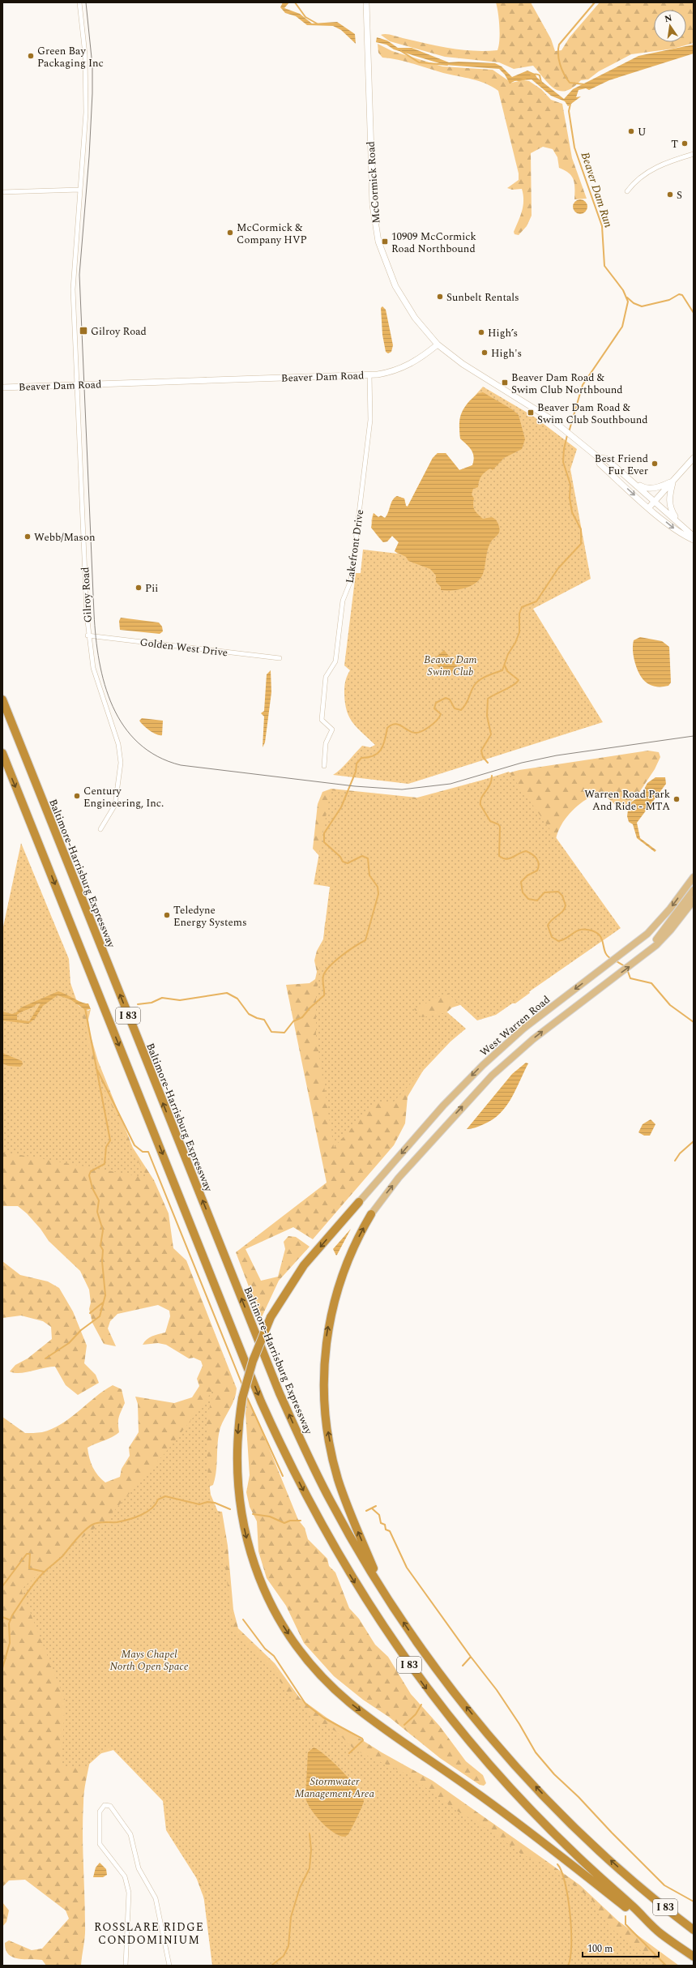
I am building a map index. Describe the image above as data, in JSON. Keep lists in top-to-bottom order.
{
  "streets": {
    "highway": ["Baltimore-Harrisburg Expressway", "I 83"],
    "main road": ["McCormick Road", "Beaver Dam Road", "West Warren Road"],
    "street": ["Lakefront Drive", "Gilroy Road", "Golden West Drive"]
  },
  "crossings": [
    ["McCormick Road", "Beaver Dam Road"],
    ["Beaver Dam Road", "Lakefront Drive"],
    ["Beaver Dam Road", "Gilroy Road"],
    ["Gilroy Road", "Golden West Drive"]
  ],
  "districts": ["ROSSLARE RIDGE CONDOMINIUM"],
  "water": ["Beaver Dam Run"],
  "parks": ["Beaver Dam Swim Club", "Mays Chapel North Open Space", "Stormwater Management Area"],
  "places": {
    "other": [
      "Green Bay Packaging Inc",
      "U",
      "T",
      "S",
      "McCormick & Company HVP",
      "Sunbelt Rentals",
      "High’s",
      "High's",
      "Best Friend Fur Ever",
      "Webb/Mason",
      "Pii",
      "Century Engineering, Inc.",
      "Warren Road Park And Ride - MTA",
      "Teledyne Energy Systems"
    ],
    "transit": [
      "10909 McCormick Road Northbound",
      "Gilroy Road",
      "Beaver Dam Road & Swim Club Northbound",
      "Beaver Dam Road & Swim Club Southbound"
    ]
  },
  "scale_bar": "100 m",
  "north": "top"
}
